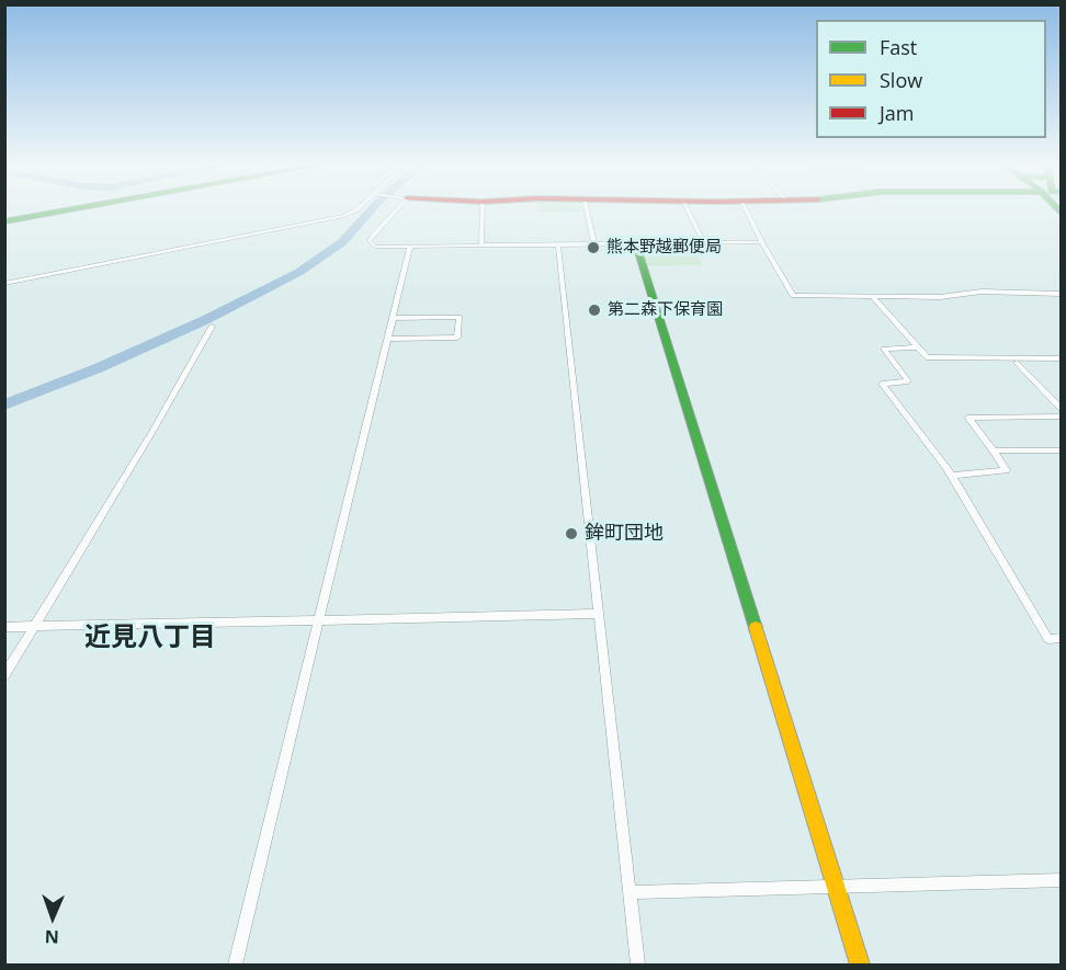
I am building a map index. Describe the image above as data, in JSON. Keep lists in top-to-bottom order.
{
  "districts": ["近見八丁目"],
  "places": ["熊本野越郵便局", "第二森下保育園", "鉾町団地"],
  "legend": ["Fast", "Slow", "Jam"],
  "north": "bottom"
}
